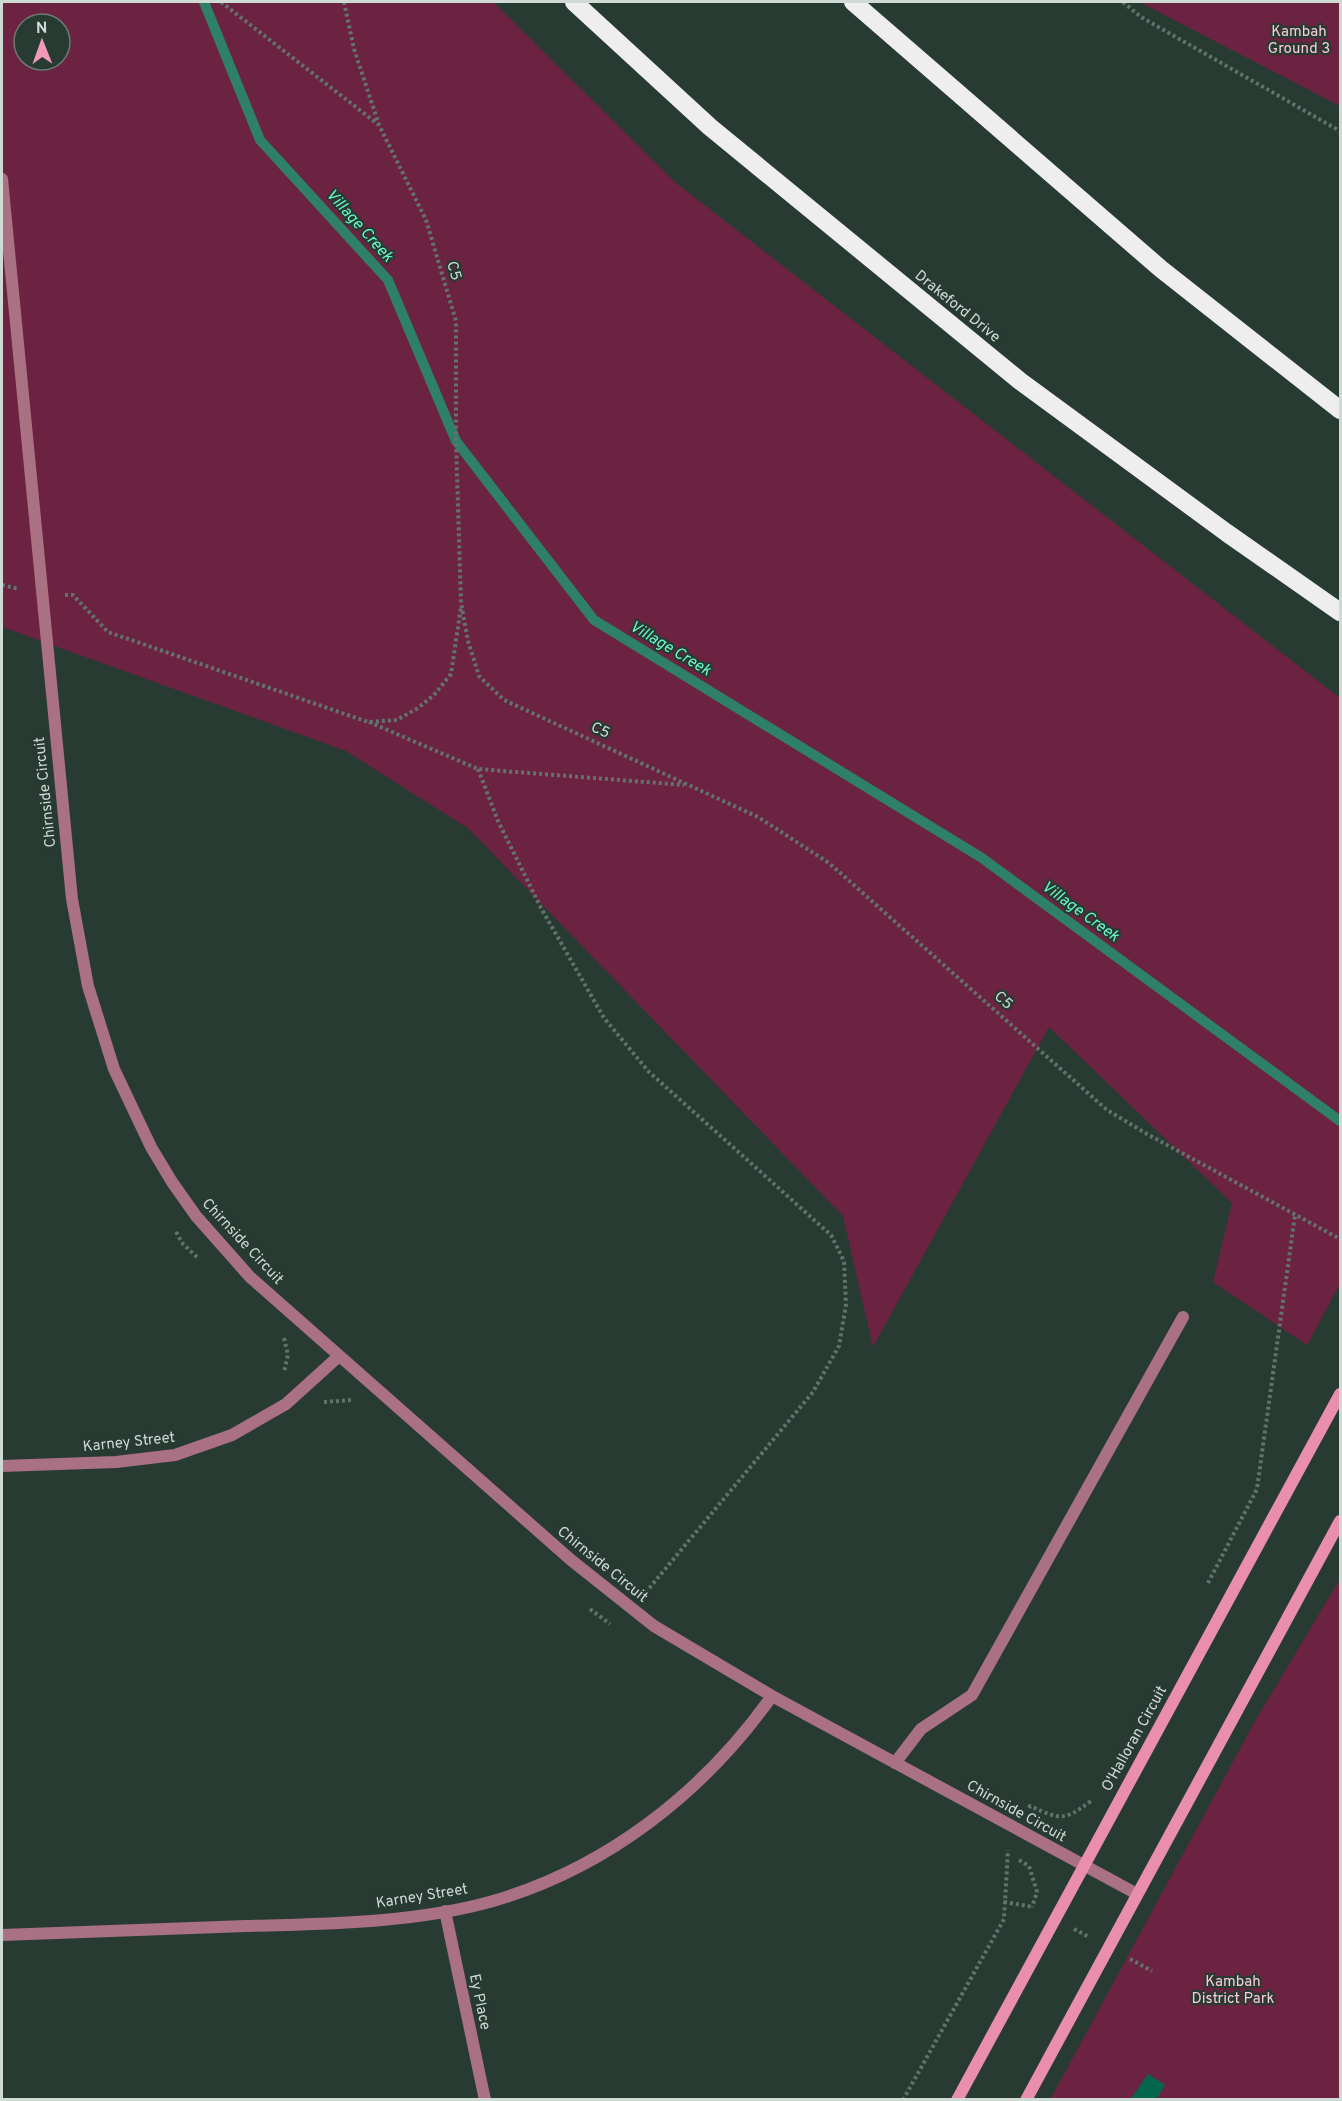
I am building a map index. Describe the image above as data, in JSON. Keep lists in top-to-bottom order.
{
  "streets": {
    "highway": ["Drakeford Drive"],
    "street": [
      "Chirnside Circuit",
      "Karney Street",
      "O'Halloran Circuit",
      "Ey Place"
    ],
    "path": ["C5"]
  },
  "crossings": [
    ["Chirnside Circuit", "Karney Street"],
    ["Chirnside Circuit", "O'Halloran Circuit"],
    ["Karney Street", "Ey Place"]
  ],
  "water": ["Village Creek"],
  "parks": ["Kambah Ground 3", "Kambah District Park"],
  "north": "top"
}
